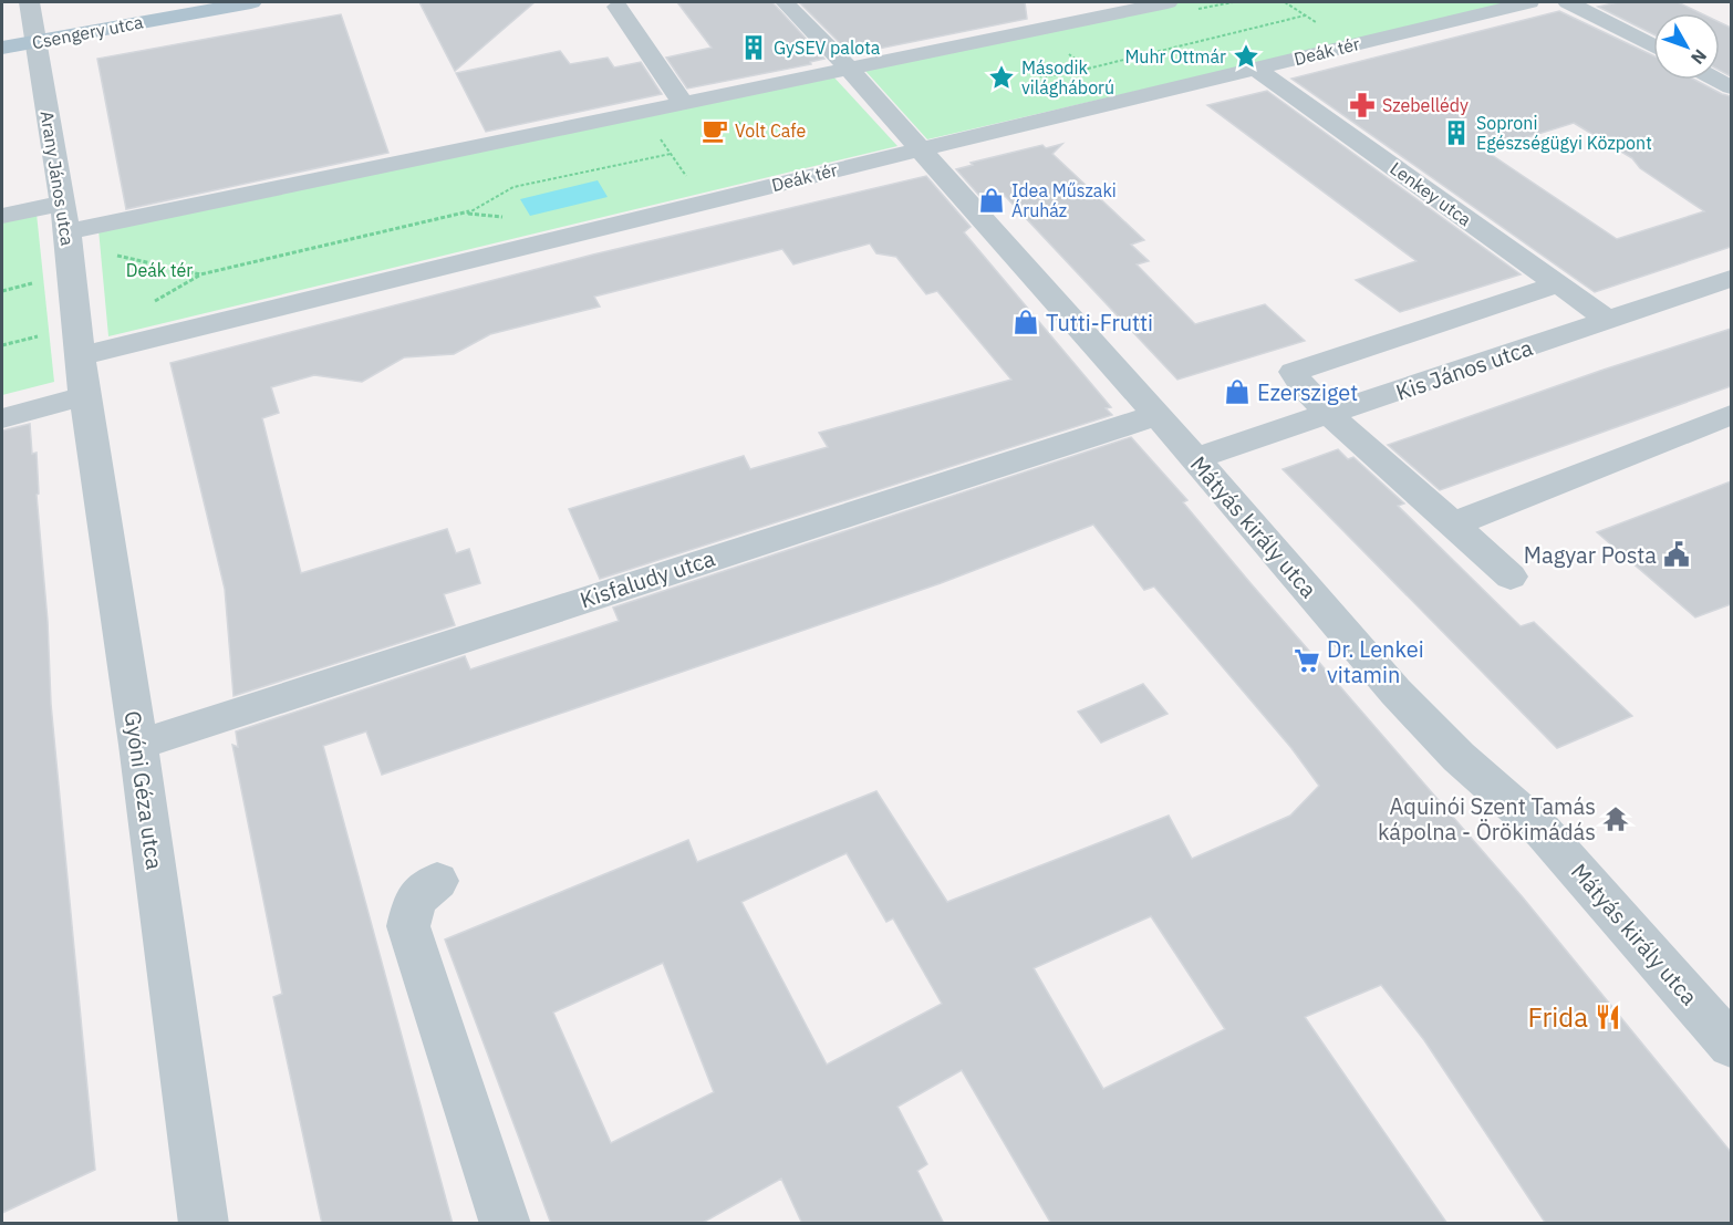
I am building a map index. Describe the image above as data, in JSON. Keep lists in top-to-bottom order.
{
  "streets": {
    "main road": ["Csengery utca"],
    "street": [
      "Deák tér",
      "Arany János utca",
      "Lenkey utca",
      "Kis János utca",
      "Mátyás király utca",
      "Kisfaludy utca",
      "Gyóni Géza utca"
    ]
  },
  "crossings": [
    ["Csengery utca", "Arany János utca"],
    ["Deák tér", "Arany János utca"],
    ["Deák tér", "Lenkey utca"],
    ["Deák tér", "Mátyás király utca"],
    ["Deák tér", "Gyóni Géza utca"],
    ["Arany János utca", "Gyóni Géza utca"],
    ["Lenkey utca", "Kis János utca"],
    ["Kis János utca", "Mátyás király utca"],
    ["Mátyás király utca", "Kisfaludy utca"],
    ["Kisfaludy utca", "Gyóni Géza utca"]
  ],
  "parks": ["Deák tér"],
  "places": {
    "building": ["GySEV palota", "Soproni Egészségügyi Központ"],
    "place": ["Muhr Ottmár", "Második világháború"],
    "pharmacy": ["Szebellédy"],
    "cafe": ["Volt Cafe"],
    "shop": ["Idea Műszaki Áruház", "Tutti-Frutti", "Ezersziget"],
    "public building": ["Magyar Posta"],
    "supermarket": ["Dr. Lenkei vitamin"],
    "temple": ["Aquinói Szent Tamás kápolna - Örökimádás"],
    "restaurant": ["Frida"]
  },
  "north": "bottom right"
}
